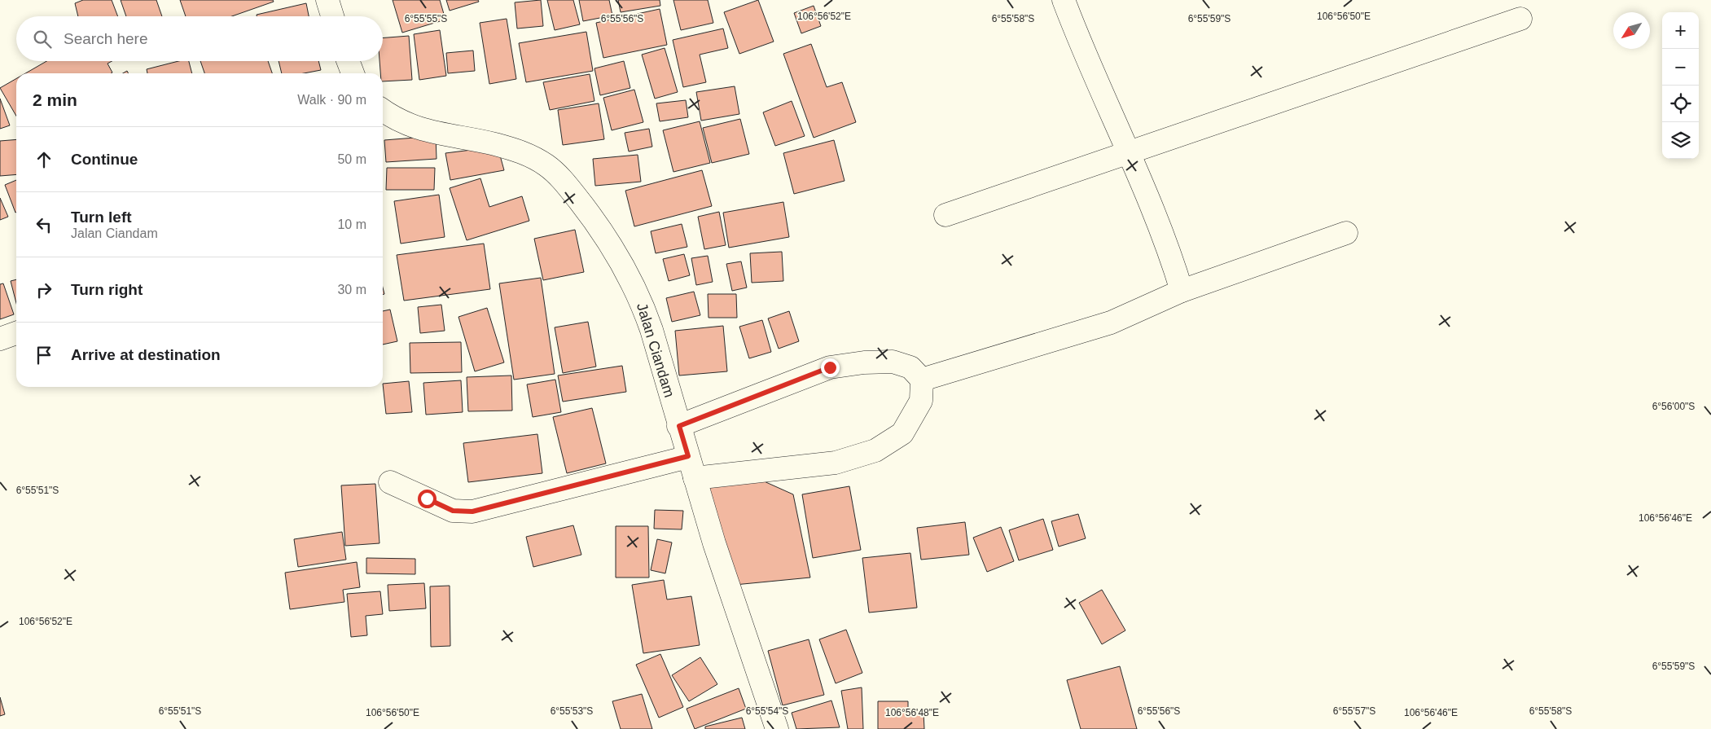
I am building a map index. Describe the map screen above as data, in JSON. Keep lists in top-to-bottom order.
{
  "streets": {
    "street": ["Jalan Ciandam"]
  },
  "north": "bottom left",
  "page": {
    "map_buttons": ["+", "−"],
    "search": "Search here",
    "heading": ["2 min", "Walk · 90 m"],
    "list": [
      ["Continue", "50 m"],
      ["Turn left", "Jalan Ciandam", "10 m"],
      ["Turn right", "30 m"],
      "Arrive at destination"
    ]
  },
  "coordinates": [
    "106°56'50\"E",
    "106°56'52\"E",
    "6°55'55\"S",
    "6°55'56\"S",
    "6°55'58\"S",
    "6°55'59\"S",
    "6°56'00\"S",
    "6°55'51\"S",
    "106°56'46\"E",
    "6°55'53\"S",
    "6°55'54\"S",
    "6°55'57\"S",
    "106°56'48\"E"
  ]
}
